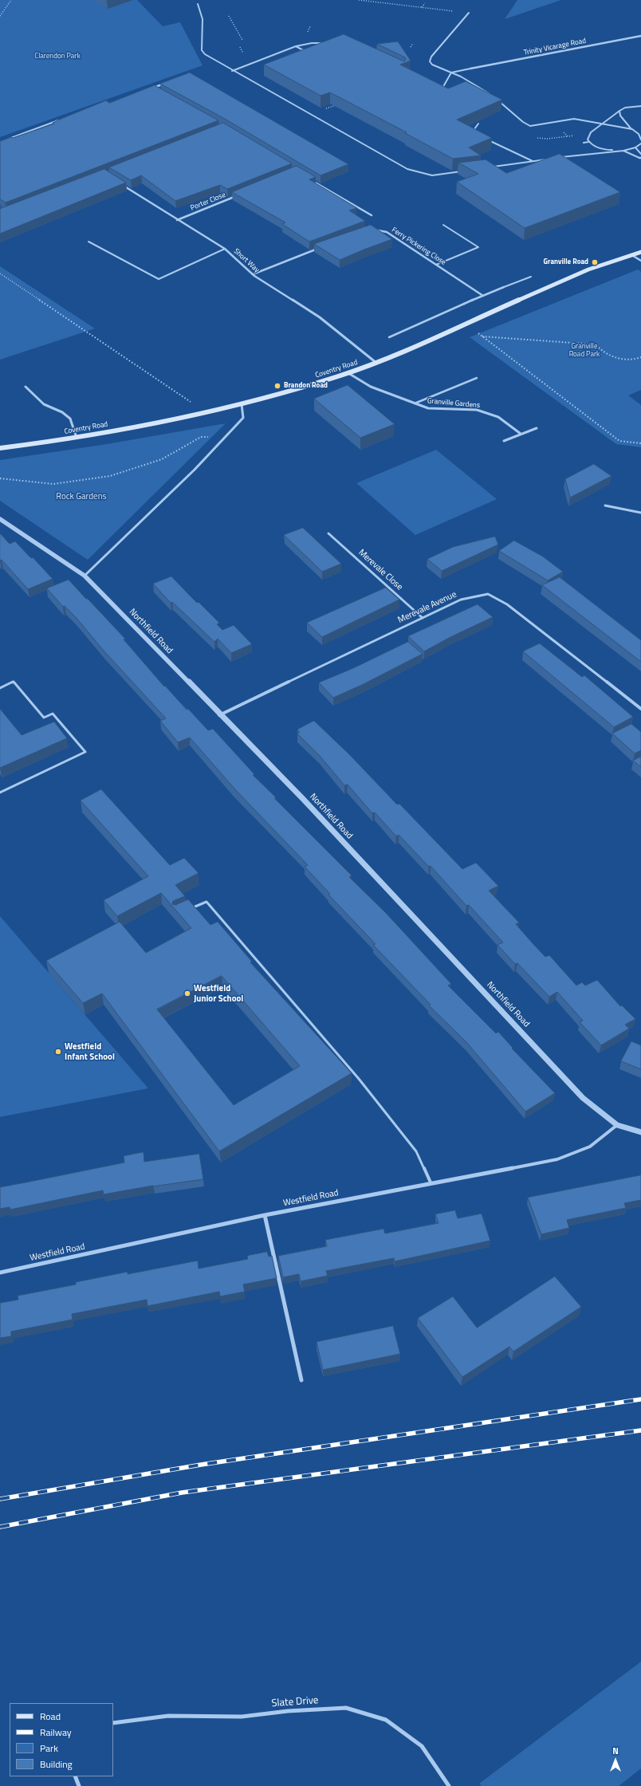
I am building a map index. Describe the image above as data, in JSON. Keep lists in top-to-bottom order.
{
  "streets": {
    "main road": ["Coventry Road"],
    "street": [
      "Trinity Vicarage Road",
      "Porter Close",
      "Ferry Pickering Close",
      "Short Way",
      "Granville Gardens",
      "Merevale Close",
      "Merevale Avenue",
      "Northfield Road",
      "Westfield Road",
      "Slate Drive"
    ]
  },
  "crossings": [
    ["Porter Close", "Short Way"],
    ["Short Way", "Coventry Road"],
    ["Coventry Road", "Granville Gardens"],
    ["Merevale Close", "Merevale Avenue"],
    ["Merevale Avenue", "Northfield Road"],
    ["Northfield Road", "Westfield Road"]
  ],
  "parks": ["Clarendon Park", "Granville Road Park", "Rock Gardens"],
  "places": [
    "Granville Road",
    "Brandon Road",
    "Westfield Junior School",
    "Westfield Infant School"
  ],
  "legend": [
    "Road",
    "Railway",
    "Park",
    "Building"
  ],
  "north": "top"
}
